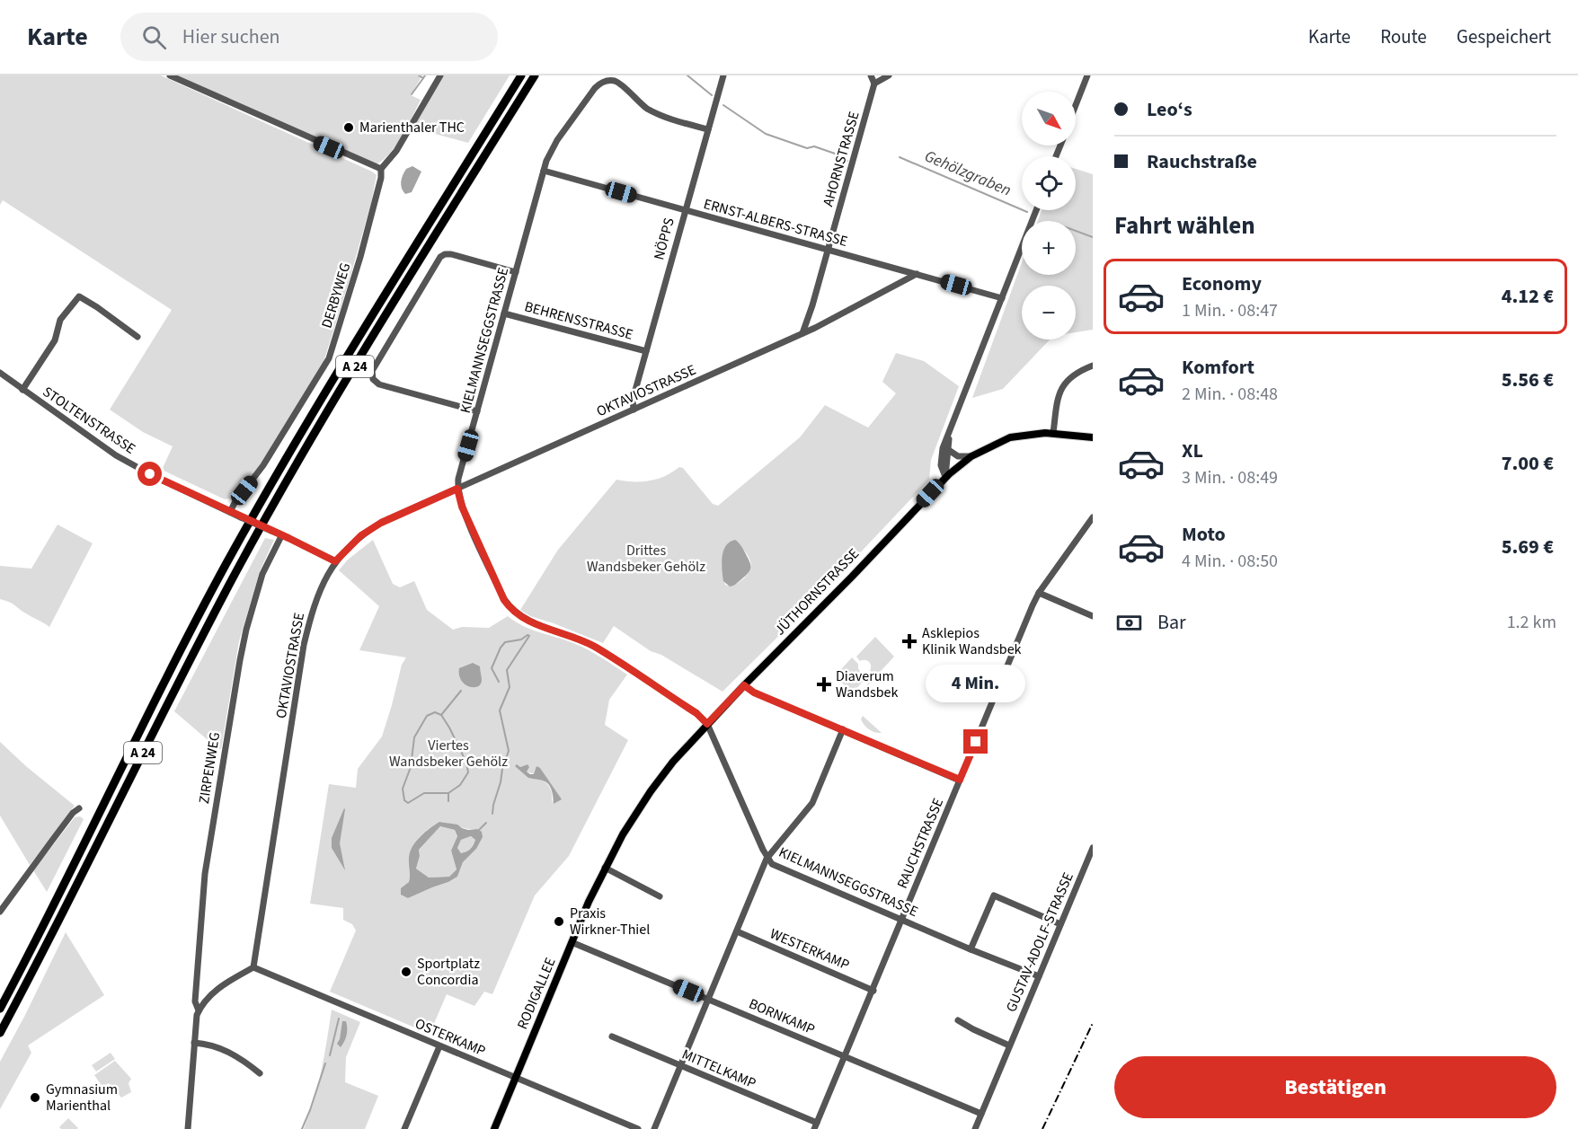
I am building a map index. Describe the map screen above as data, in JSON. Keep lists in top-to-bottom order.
{
  "streets": {
    "highway": ["A 24"],
    "main road": ["JÜTHORNSTRASSE", "RODIGALLEE"],
    "street": [
      "AHORNSTRASSE",
      "ERNST-ALBERS-STRASSE",
      "NÖPPS",
      "DERBYWEG",
      "BEHRENSSTRASSE",
      "KIELMANNSEGGSTRASSE",
      "OKTAVIOSTRASSE",
      "STOLTENSTRASSE",
      "ZIRPENWEG",
      "RAUCHSTRASSE",
      "GUSTAV-ADOLF-STRASSE",
      "WESTERKAMP",
      "BORNKAMP",
      "OSTERKAMP",
      "MITTELKAMP"
    ]
  },
  "crossings": [
    ["AHORNSTRASSE", "ERNST-ALBERS-STRASSE"],
    ["AHORNSTRASSE", "OKTAVIOSTRASSE"],
    ["ERNST-ALBERS-STRASSE", "NÖPPS"],
    ["ERNST-ALBERS-STRASSE", "KIELMANNSEGGSTRASSE"],
    ["ERNST-ALBERS-STRASSE", "OKTAVIOSTRASSE"],
    ["NÖPPS", "BEHRENSSTRASSE"],
    ["NÖPPS", "KIELMANNSEGGSTRASSE"],
    ["NÖPPS", "OKTAVIOSTRASSE"],
    ["DERBYWEG", "STOLTENSTRASSE"],
    ["BEHRENSSTRASSE", "KIELMANNSEGGSTRASSE"],
    ["KIELMANNSEGGSTRASSE", "OKTAVIOSTRASSE"],
    ["KIELMANNSEGGSTRASSE", "JÜTHORNSTRASSE"],
    ["KIELMANNSEGGSTRASSE", "RAUCHSTRASSE"],
    ["KIELMANNSEGGSTRASSE", "GUSTAV-ADOLF-STRASSE"],
    ["KIELMANNSEGGSTRASSE", "RODIGALLEE"],
    ["OKTAVIOSTRASSE", "STOLTENSTRASSE"],
    ["OKTAVIOSTRASSE", "OSTERKAMP"],
    ["STOLTENSTRASSE", "ZIRPENWEG"],
    ["JÜTHORNSTRASSE", "RODIGALLEE"],
    ["RAUCHSTRASSE", "WESTERKAMP"],
    ["RAUCHSTRASSE", "BORNKAMP"],
    ["RAUCHSTRASSE", "MITTELKAMP"],
    ["GUSTAV-ADOLF-STRASSE", "BORNKAMP"],
    ["RODIGALLEE", "BORNKAMP"],
    ["RODIGALLEE", "OSTERKAMP"]
  ],
  "water": ["Gehölzgraben"],
  "parks": ["Drittes Wandsbeker Gehölz", "Viertes Wandsbeker Gehölz"],
  "places": {
    "other": [
      "Marienthaler THC",
      "Praxis Wirkner-Thiel",
      "Sportplatz Concordia",
      "Gymnasium Marienthal"
    ],
    "health": ["Asklepios Klinik Wandsbek", "Diaverum Wandsbek"]
  },
  "north": "bottom right",
  "page": {
    "header": "Karte",
    "search": "Hier suchen",
    "nav": ["Karte", "Route", "Gespeichert"],
    "banner": ["Leo‘s", "Rauchstraße"],
    "map_buttons": ["+", "−"],
    "heading": "Fahrt wählen",
    "list": [
      {
        "name": "Economy",
        "note": "1 Min. · 08:47",
        "value": "4.12 €"
      },
      {
        "name": "Komfort",
        "note": "2 Min. · 08:48",
        "value": "5.56 €"
      },
      {
        "name": "XL",
        "note": "3 Min. · 08:49",
        "value": "7.00 €"
      },
      {
        "name": "Moto",
        "note": "4 Min. · 08:50",
        "value": "5.69 €"
      }
    ],
    "pay": ["Bar", "1.2 km"],
    "bubble": "4 Min.",
    "buttons": "Bestätigen"
  }
}
